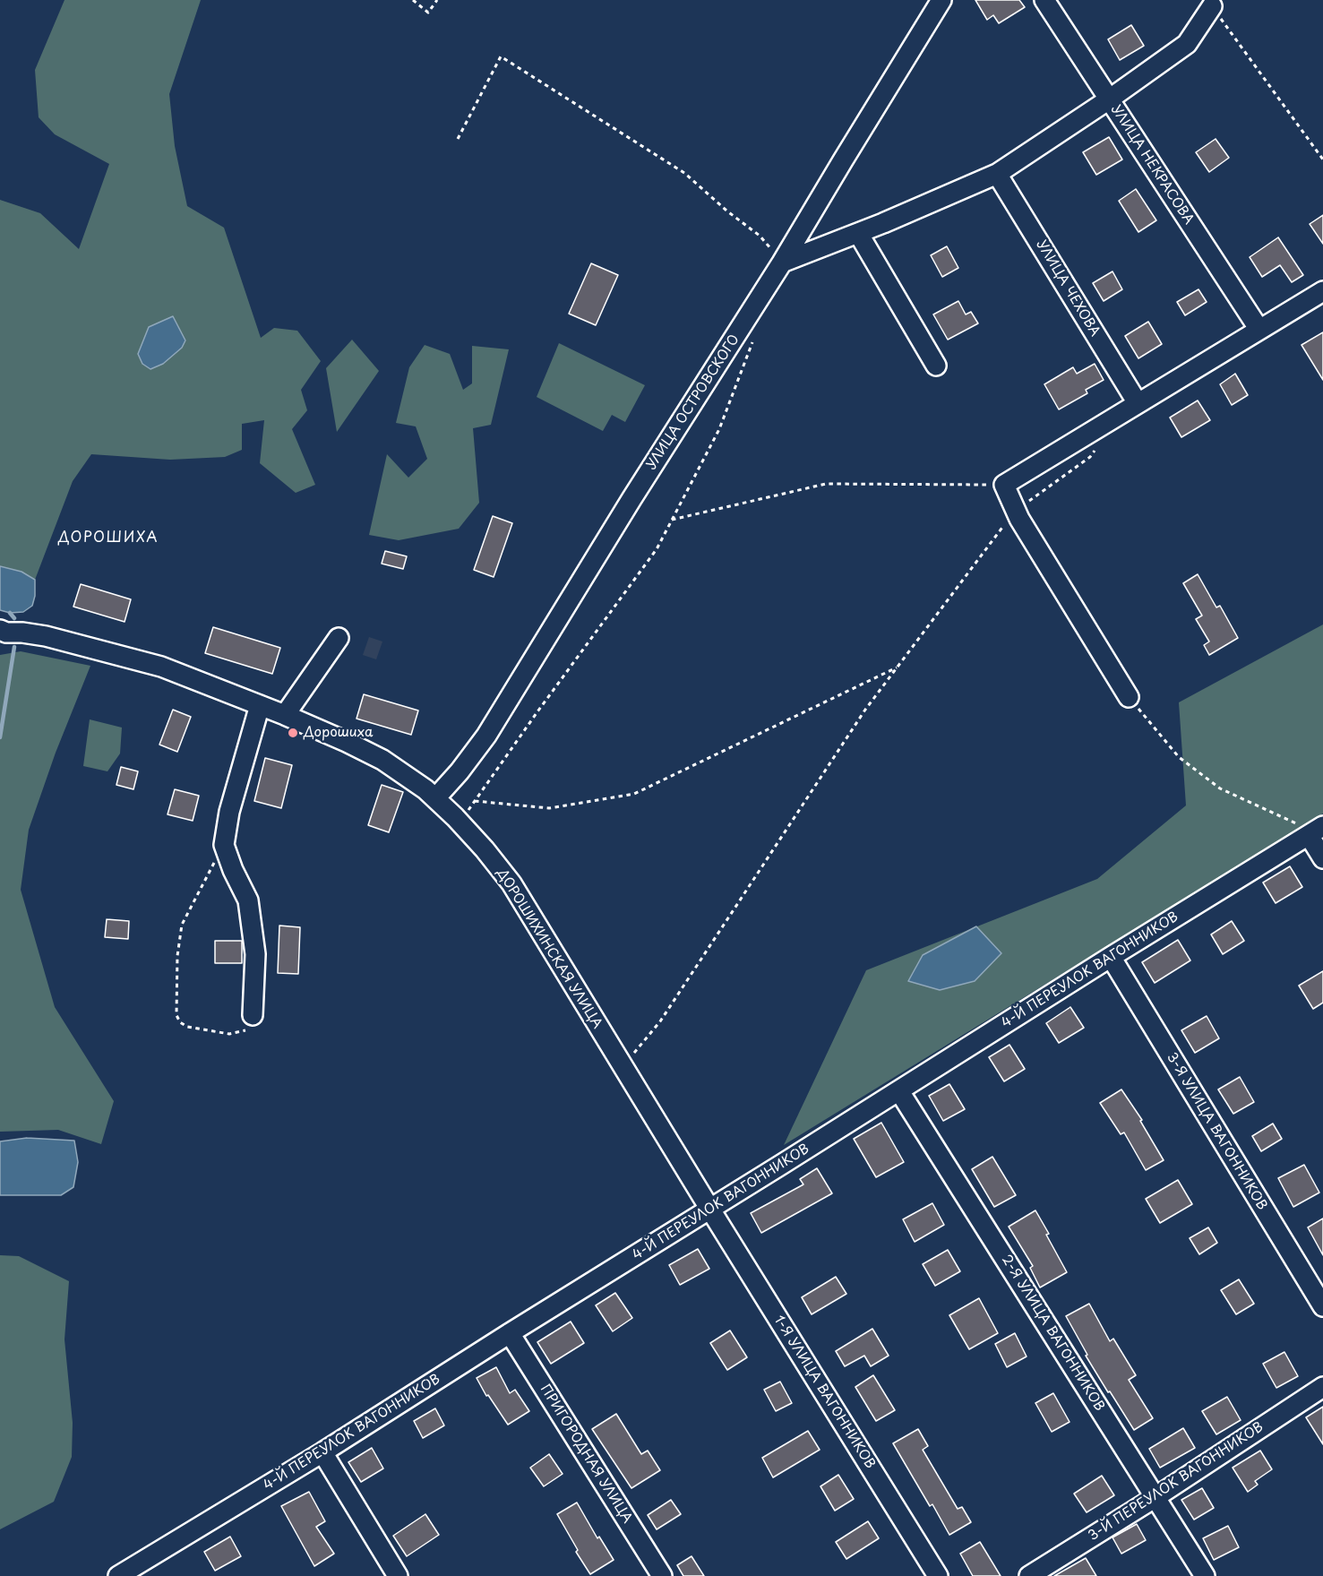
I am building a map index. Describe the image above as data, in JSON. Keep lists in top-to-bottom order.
{
  "streets": {
    "street": [
      "УЛИЦА НЕКРАСОВА",
      "УЛИЦА ЧЕХОВА",
      "УЛИЦА ОСТРОВСКОГО",
      "ДОРОШИХИНСКАЯ УЛИЦА",
      "4-Й ПЕРЕУЛОК ВАГОННИКОВ",
      "3-Я УЛИЦА ВАГОННИКОВ",
      "2-Я УЛИЦА ВАГОННИКОВ",
      "1-Я УЛИЦА ВАГОННИКОВ",
      "ПРИГОРОДНАЯ УЛИЦА",
      "3-Й ПЕРЕУЛОК ВАГОННИКОВ"
    ]
  },
  "crossings": [
    ["УЛИЦА ОСТРОВСКОГО", "ДОРОШИХИНСКАЯ УЛИЦА"],
    ["ДОРОШИХИНСКАЯ УЛИЦА", "4-Й ПЕРЕУЛОК ВАГОННИКОВ"],
    ["ДОРОШИХИНСКАЯ УЛИЦА", "1-Я УЛИЦА ВАГОННИКОВ"],
    ["4-Й ПЕРЕУЛОК ВАГОННИКОВ", "3-Я УЛИЦА ВАГОННИКОВ"],
    ["4-Й ПЕРЕУЛОК ВАГОННИКОВ", "2-Я УЛИЦА ВАГОННИКОВ"],
    ["4-Й ПЕРЕУЛОК ВАГОННИКОВ", "1-Я УЛИЦА ВАГОННИКОВ"],
    ["4-Й ПЕРЕУЛОК ВАГОННИКОВ", "ПРИГОРОДНАЯ УЛИЦА"],
    ["2-Я УЛИЦА ВАГОННИКОВ", "3-Й ПЕРЕУЛОК ВАГОННИКОВ"]
  ],
  "districts": ["ДОРОШИХА"],
  "places": ["Дорошиха"]
}
